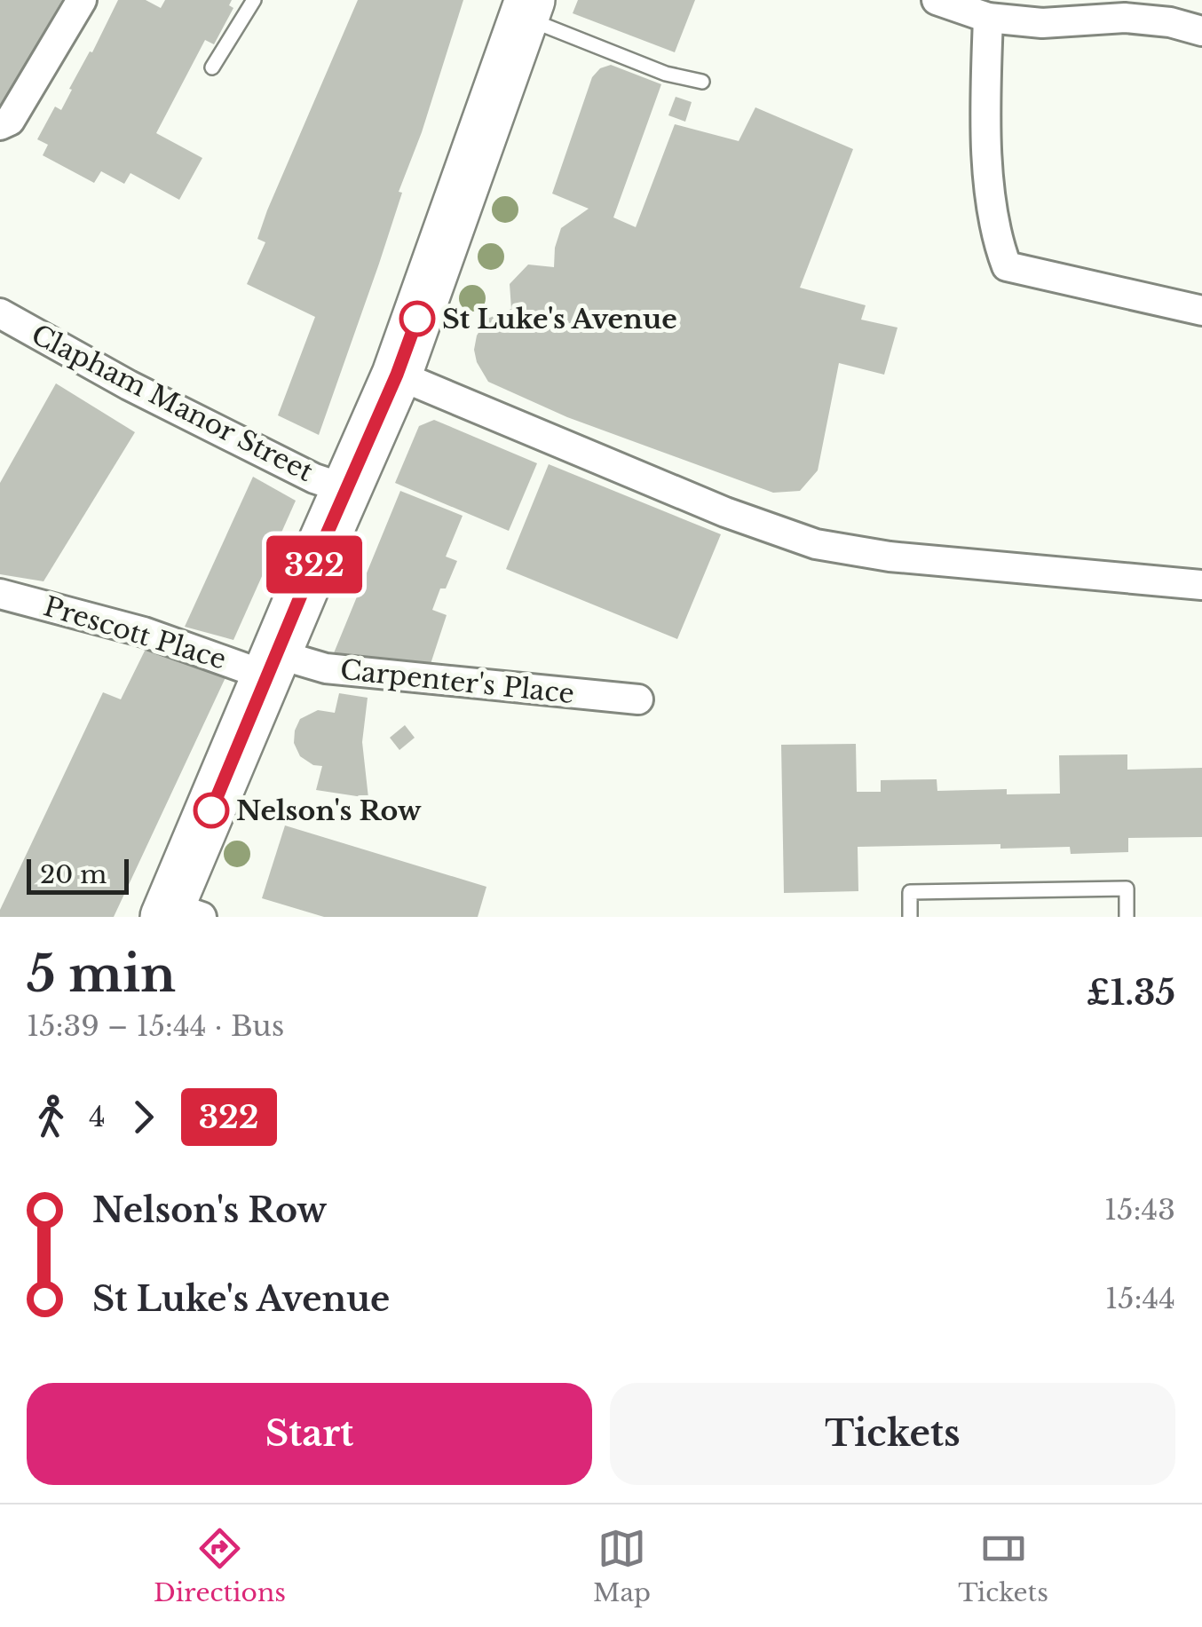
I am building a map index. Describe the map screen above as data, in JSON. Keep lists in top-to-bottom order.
{
  "streets": {
    "street": ["Clapham Manor Street", "Prescott Place", "Carpenter's Place"]
  },
  "crossings": [
    ["Prescott Place", "Carpenter's Place"]
  ],
  "places": ["St Luke's Avenue", "Nelson's Row"],
  "lines": ["bus line 322"],
  "scale_bar": "20 m",
  "page": {
    "on_map": "322",
    "scale": "20 m",
    "heading": ["5 min", "15:39 – 15:44 · Bus", "£1.35"],
    "legs": ["4", "322"],
    "list": [
      {
        "name": "Nelson's Row",
        "value": "15:43"
      },
      {
        "name": "St Luke's Avenue",
        "value": "15:44"
      }
    ],
    "buttons": ["Start", "Tickets"],
    "tabs": ["Directions", "Map", "Tickets"]
  }
}
